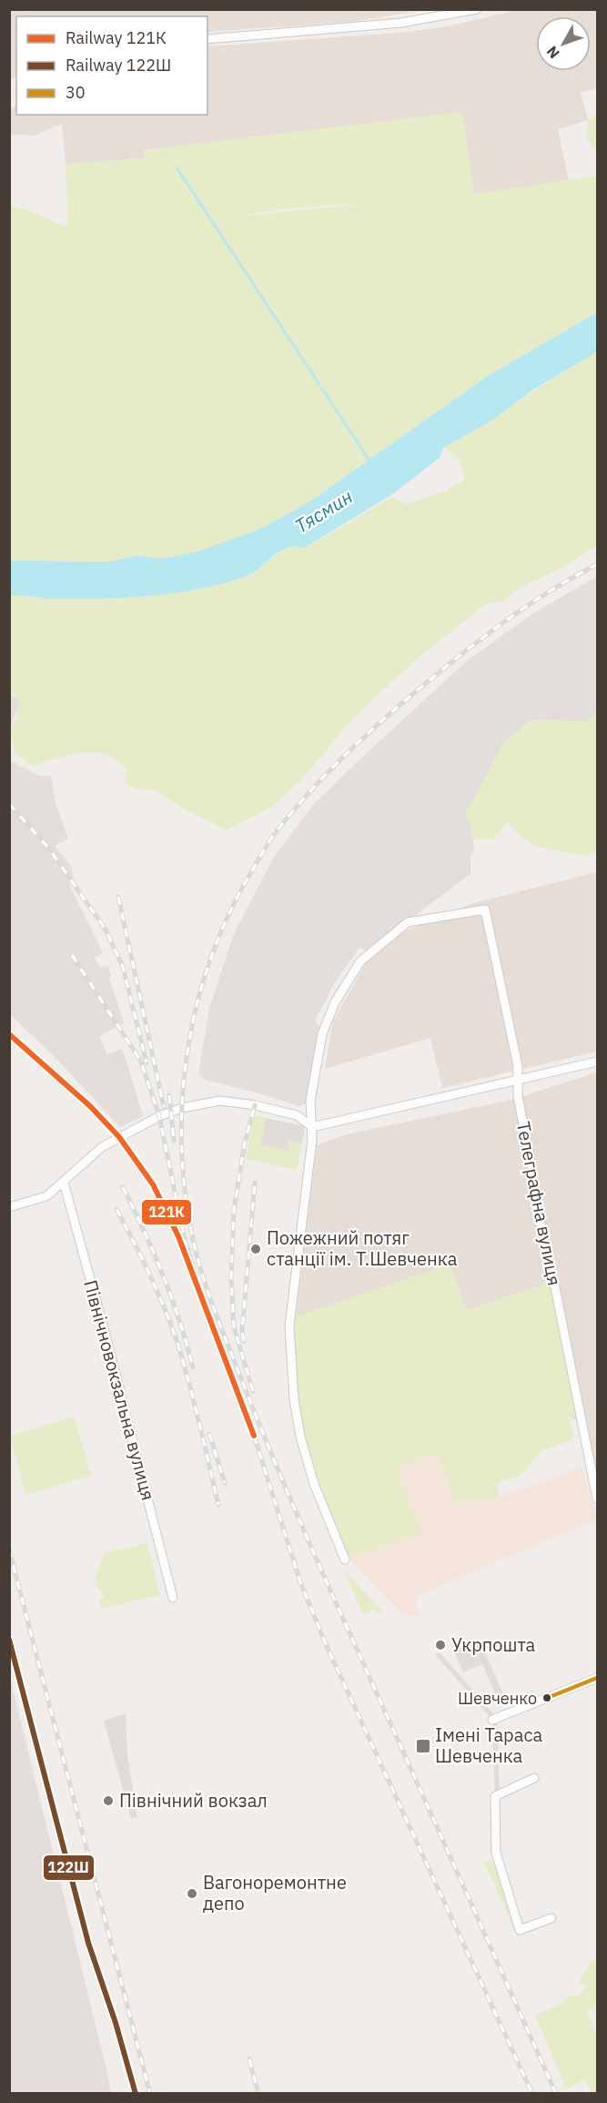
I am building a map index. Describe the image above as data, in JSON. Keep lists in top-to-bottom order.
{
  "streets": {
    "street": ["Телеграфна вулиця", "Північновокзальна вулиця"]
  },
  "water": ["Тясмин"],
  "places": {
    "other": [
      "Пожежний потяг станції ім. Т.Шевченка",
      "Укрпошта",
      "Шевченко",
      "Північний вокзал",
      "Вагоноремонтне депо"
    ],
    "transit": ["Імені Тараса Шевченка"]
  },
  "lines": ["rail line 121К", "rail line 122Ш", "transit line 30"],
  "legend": ["Railway 121К", "Railway 122Ш", "30"],
  "north": "bottom left"
}
